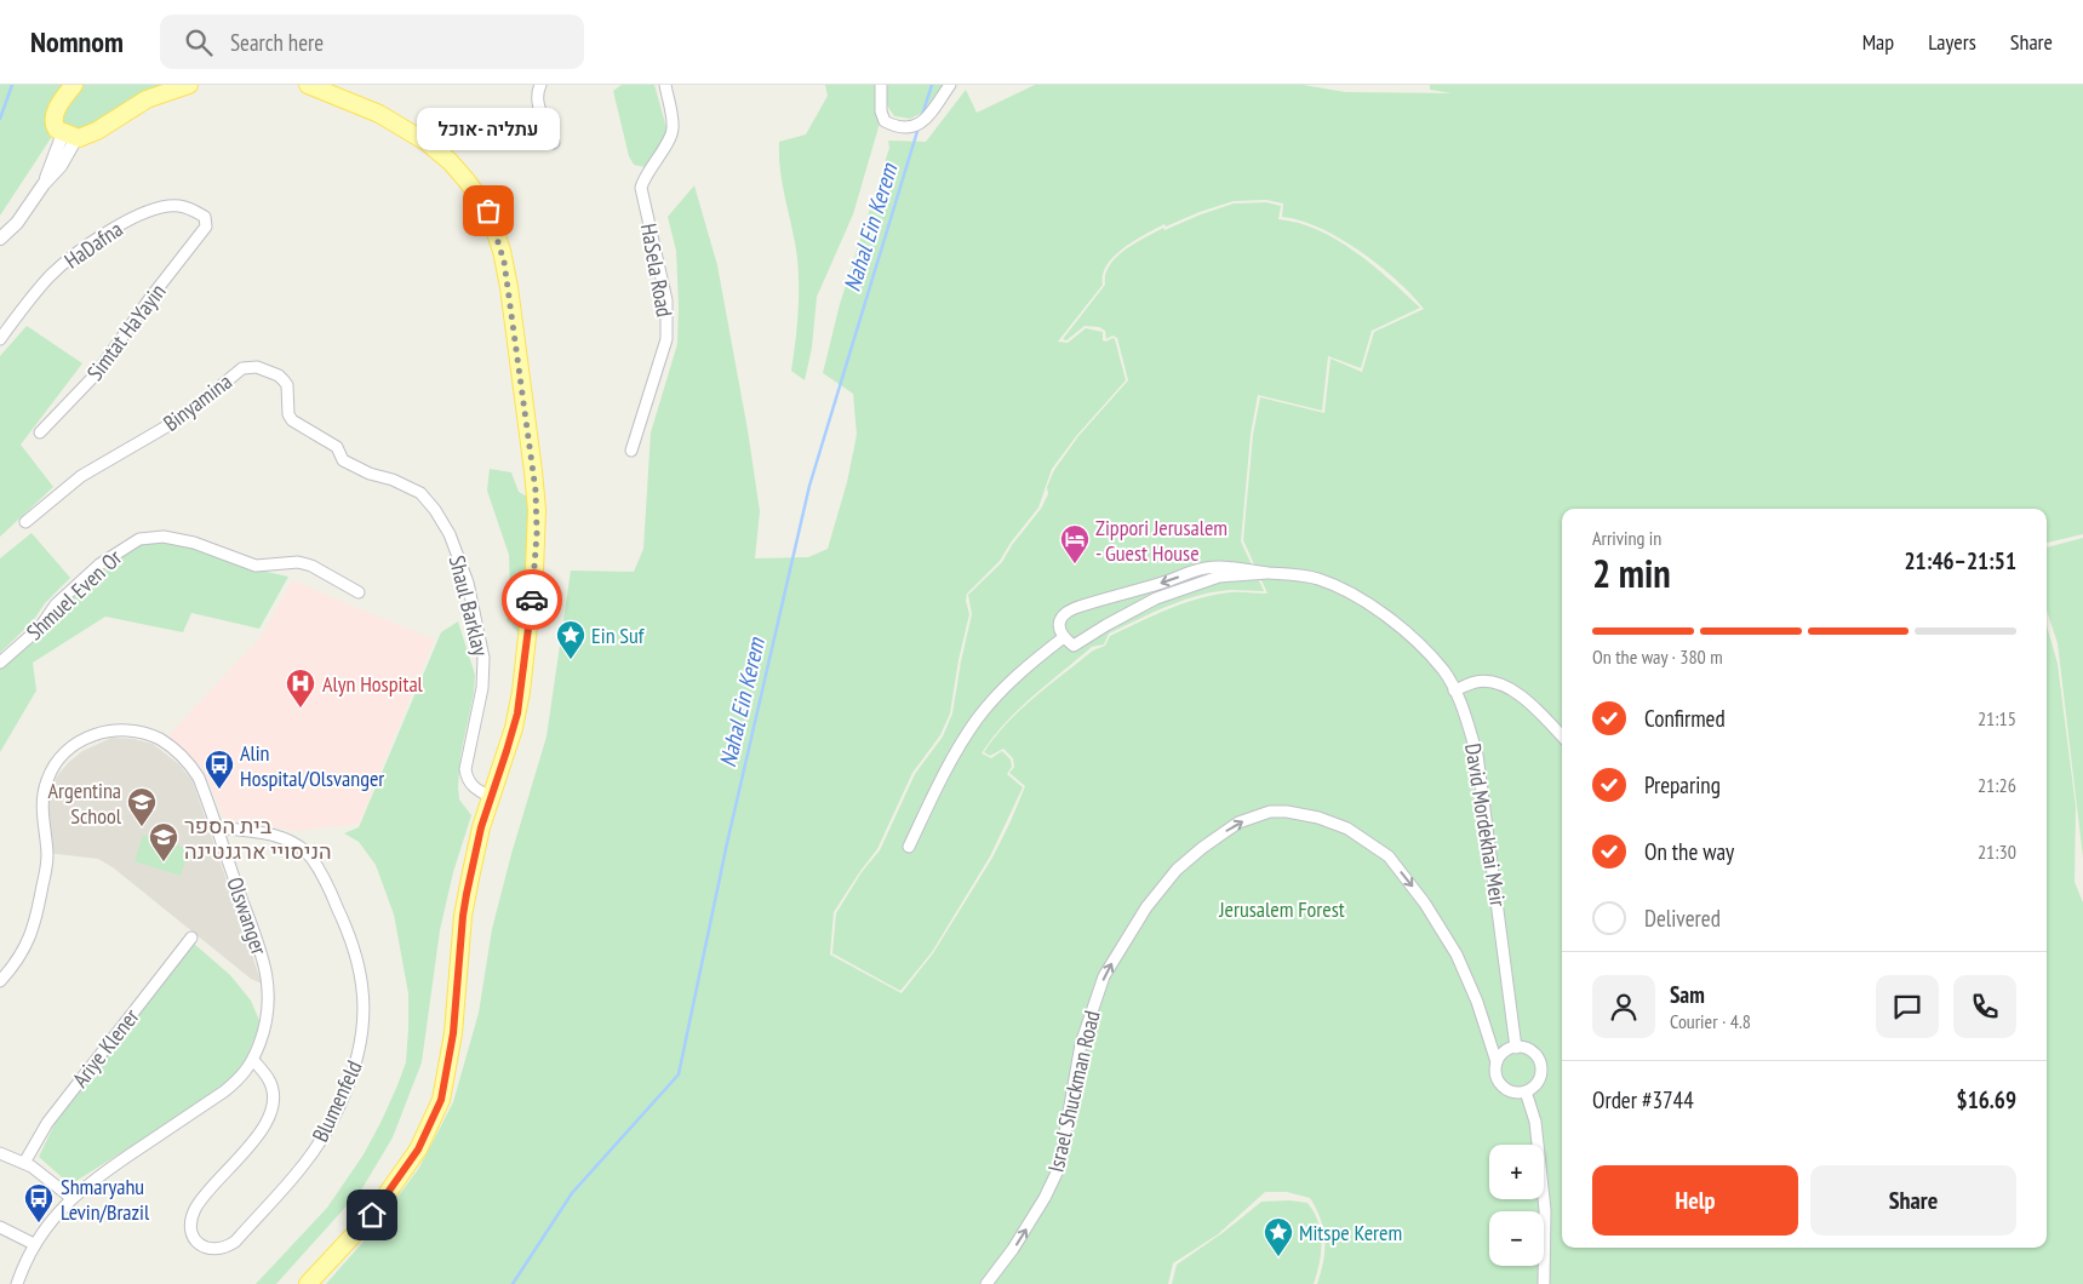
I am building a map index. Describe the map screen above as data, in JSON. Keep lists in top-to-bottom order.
{
  "streets": {
    "street": [
      "HaDafna",
      "HaSela Road",
      "Simtat HaYayin",
      "Binyamina",
      "Shmuel Even Or",
      "Shaul Barklay",
      "David Mordekhai Meir",
      "Olswanger",
      "Ariye Klener",
      "Israel Shuckman Road",
      "Blumenfeld"
    ]
  },
  "crossings": [
    ["HaDafna", "Simtat HaYayin"],
    ["Binyamina", "Shaul Barklay"],
    ["David Mordekhai Meir", "Israel Shuckman Road"],
    ["Olswanger", "Blumenfeld"]
  ],
  "water": ["Nahal Ein Kerem"],
  "parks": ["Jerusalem Forest"],
  "places": {
    "other": ["עתליה -אוכל"],
    "hotel": ["Zippori Jerusalem - Guest House"],
    "place": ["Ein Suf", "Mitspe Kerem"],
    "hospital": ["Alyn Hospital"],
    "bus stop": ["Alin Hospital/Olsvanger", "Shmaryahu Levin/Brazil"],
    "school or university": ["Argentina School", "בית הספר הניסויי ארגנטינה"]
  },
  "page": {
    "header": "Nomnom",
    "search": "Search here",
    "nav": ["Map", "Layers", "Share"],
    "bubble": "עתליה -אוכל",
    "heading": ["2 min", "Arriving in", "21:46–21:51"],
    "panel": [
      "Sam",
      "Courier · 4.8",
      "Order #3744",
      "$16.69"
    ],
    "bar": "On the way · 380 m",
    "list": [
      ["Confirmed", "21:15"],
      ["Preparing", "21:26"],
      ["On the way", "21:30"],
      "Delivered"
    ],
    "map_buttons": ["+", "−"],
    "buttons": ["Help", "Share"]
  }
}
